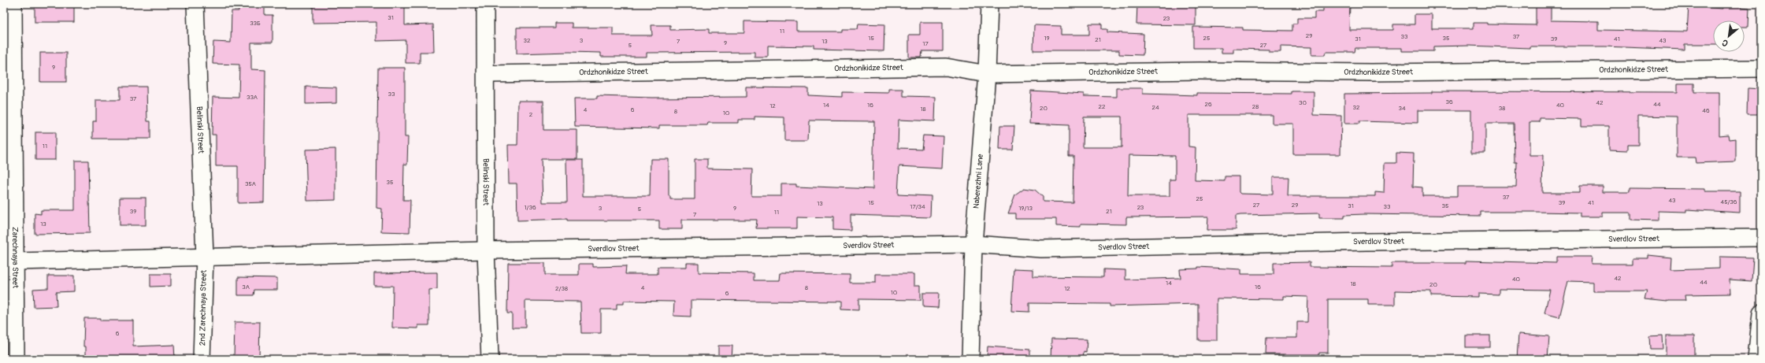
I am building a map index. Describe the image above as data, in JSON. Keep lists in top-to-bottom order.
{
  "streets": {
    "street": [
      "Ordzhonikidze Street",
      "Belinski Street",
      "Naberezhni Lane",
      "Sverdlov Street",
      "Zarechnaya Street",
      "2nd Zarechnaya Street"
    ]
  },
  "crossings": [
    ["Ordzhonikidze Street", "Belinski Street"],
    ["Ordzhonikidze Street", "Naberezhni Lane"],
    ["Belinski Street", "Sverdlov Street"],
    ["Belinski Street", "2nd Zarechnaya Street"],
    ["Naberezhni Lane", "Sverdlov Street"],
    ["Sverdlov Street", "Zarechnaya Street"],
    ["Sverdlov Street", "2nd Zarechnaya Street"]
  ],
  "house_numbers": [
    "31",
    "23",
    "33Б",
    "11",
    "29",
    "33",
    "37",
    "15",
    "19",
    "25",
    "35",
    "31",
    "39",
    "41",
    "21",
    "32",
    "3",
    "43",
    "7",
    "13",
    "9",
    "17",
    "5",
    "27",
    "9",
    "33",
    "33А",
    "37",
    "36",
    "30",
    "42",
    "26",
    "44",
    "14",
    "16",
    "40",
    "12",
    "22",
    "28",
    "24",
    "32",
    "20",
    "34",
    "38",
    "18",
    "4",
    "6",
    "46",
    "8",
    "10",
    "2",
    "11",
    "35",
    "35А",
    "37",
    "25",
    "43",
    "45/36",
    "15",
    "39",
    "41",
    "13",
    "27",
    "29",
    "31",
    "35",
    "17/34",
    "33",
    "1/36",
    "23",
    "3",
    "9",
    "19/13",
    "5",
    "39",
    "21",
    "11",
    "7",
    "13",
    "42",
    "40",
    "44",
    "14",
    "18",
    "20",
    "3А",
    "16",
    "4",
    "8",
    "2/38",
    "12",
    "10",
    "6",
    "6"
  ],
  "north": "bottom left"
}
